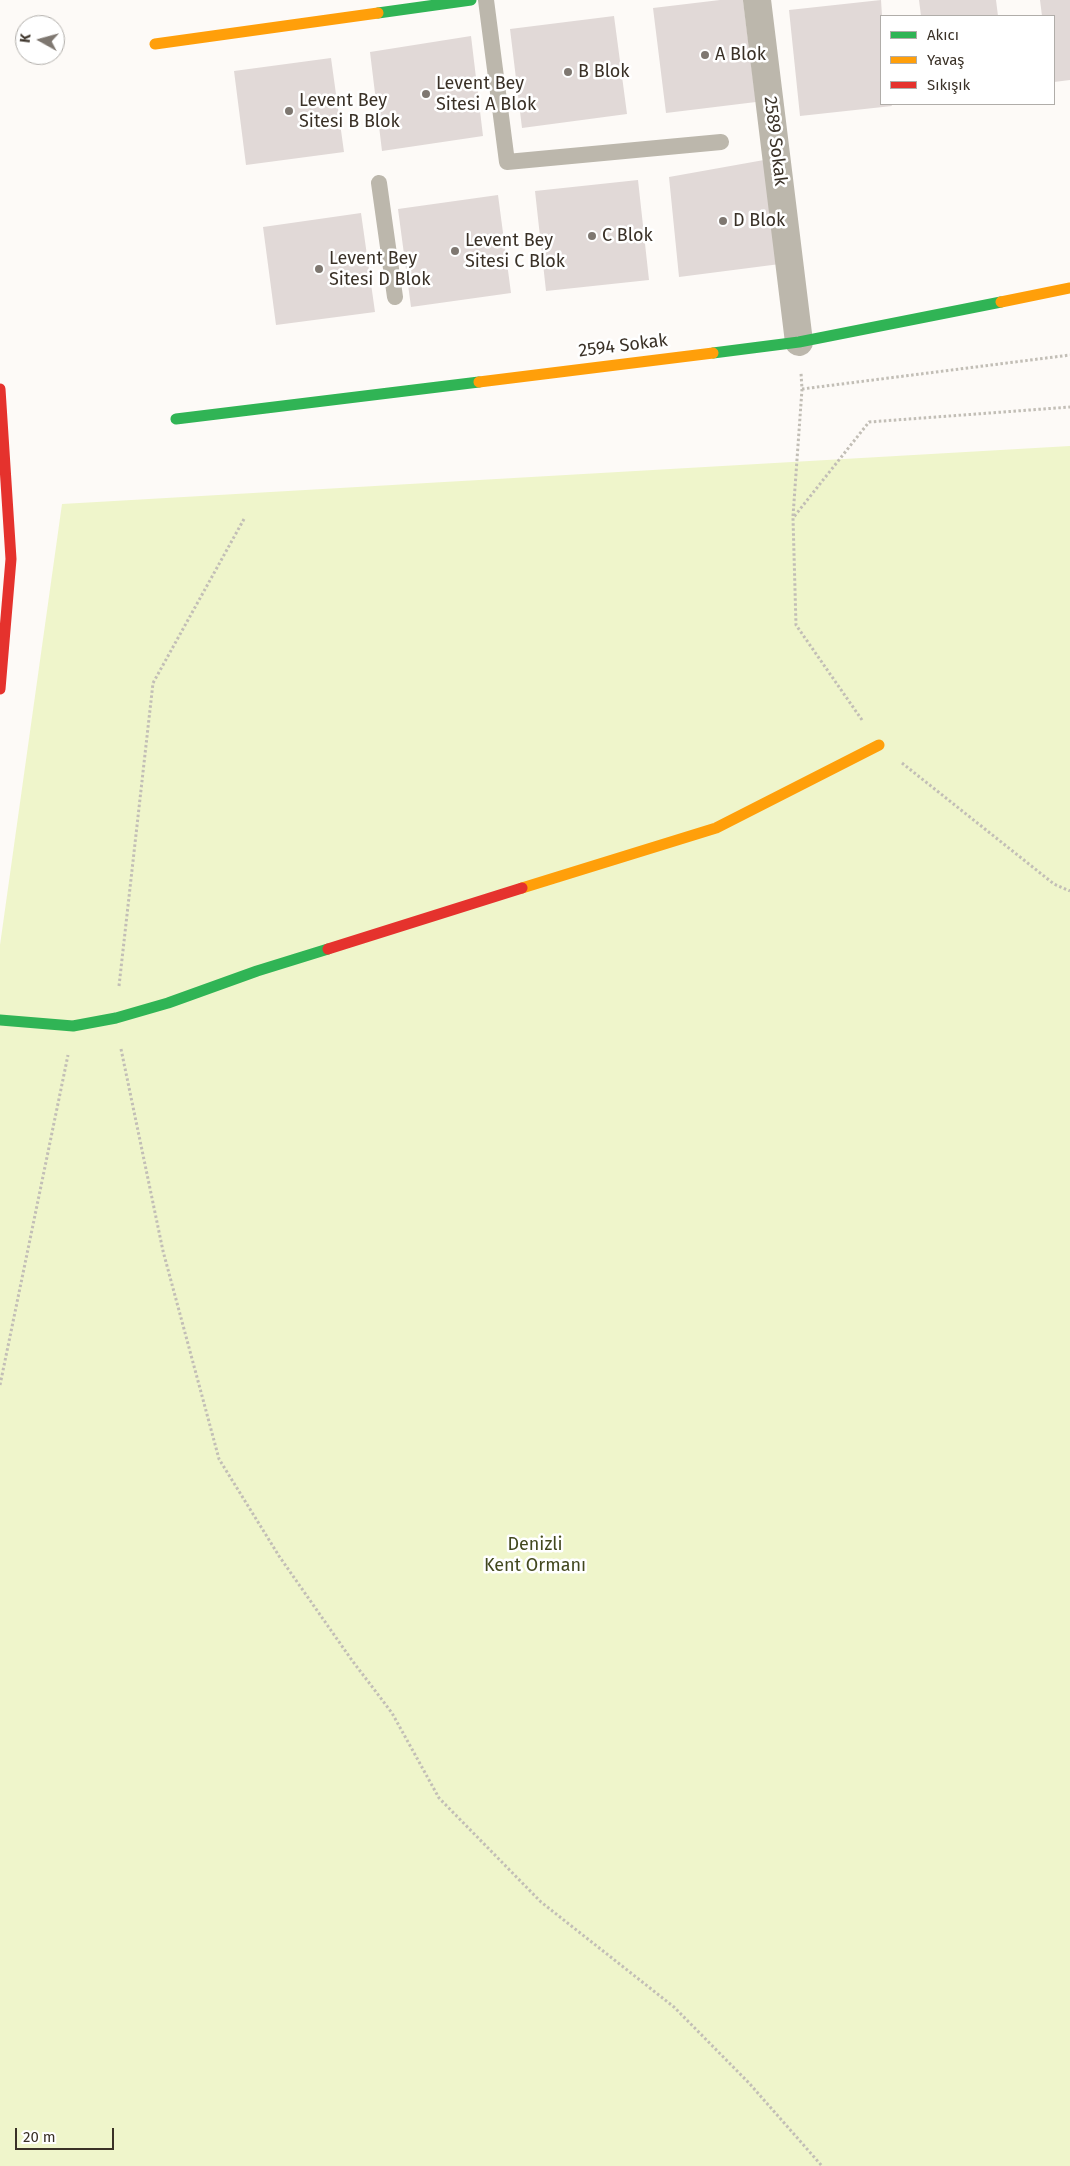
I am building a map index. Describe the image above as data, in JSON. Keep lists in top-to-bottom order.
{
  "streets": {
    "street": ["2589 Sokak", "2594 Sokak"]
  },
  "crossings": [
    ["2589 Sokak", "2594 Sokak"]
  ],
  "parks": ["Denizli Kent Ormanı"],
  "places": [
    "A Blok",
    "B Blok",
    "Levent Bey Sitesi A Blok",
    "Levent Bey Sitesi B Blok",
    "D Blok",
    "C Blok",
    "Levent Bey Sitesi C Blok",
    "Levent Bey Sitesi D Blok"
  ],
  "legend": ["Akıcı", "Yavaş", "Sıkışık"],
  "scale_bar": "20 m",
  "north": "left"
}
